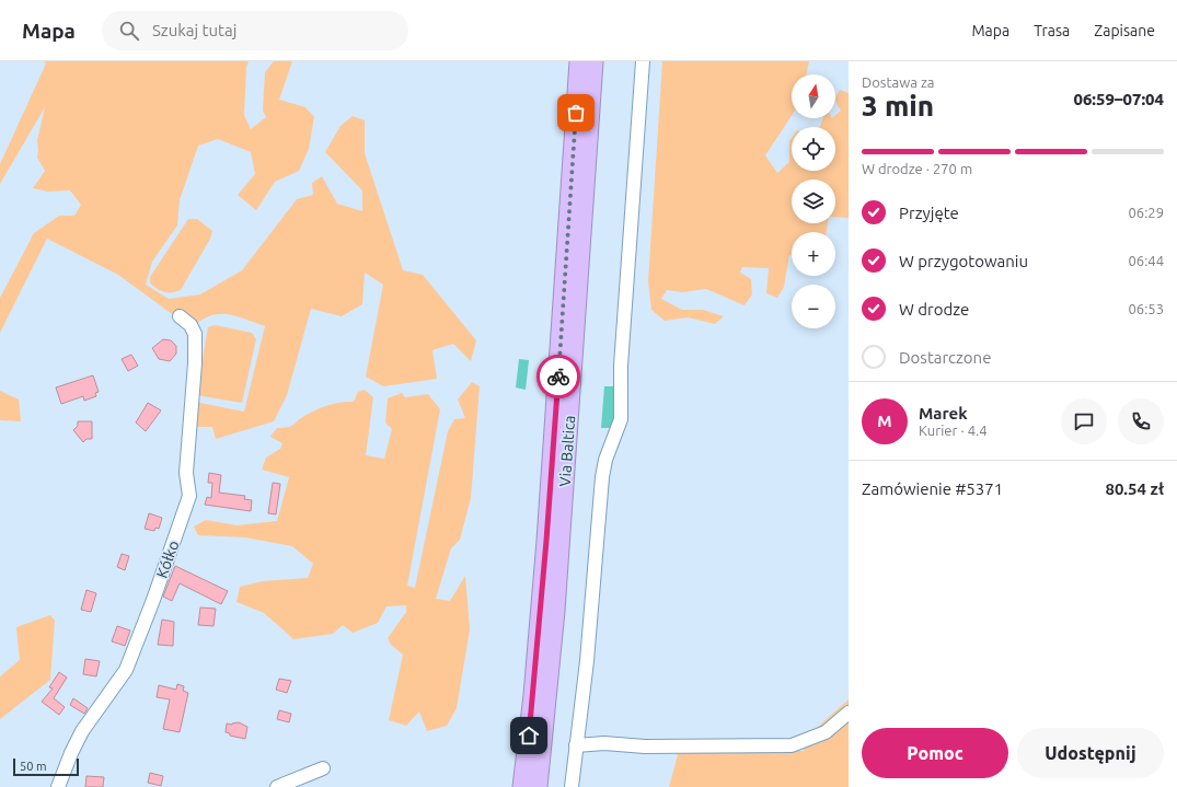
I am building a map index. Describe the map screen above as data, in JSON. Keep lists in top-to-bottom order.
{
  "streets": {
    "highway": ["Via Baltica"],
    "street": ["Kółko"]
  },
  "scale_bar": "50 m",
  "north": "top",
  "page": {
    "header": "Mapa",
    "search": "Szukaj tutaj",
    "nav": ["Mapa", "Trasa", "Zapisane"],
    "heading": ["3 min", "Dostawa za", "06:59–07:04"],
    "panel": [
      "Marek",
      "Kurier · 4.4",
      "Zamówienie #5371",
      "80.54 zł"
    ],
    "map_buttons": ["+", "−"],
    "bar": "W drodze · 270 m",
    "list": [
      ["Przyjęte", "06:29"],
      ["W przygotowaniu", "06:44"],
      ["W drodze", "06:53"],
      "Dostarczone"
    ],
    "round": "M",
    "buttons": ["Pomoc", "Udostępnij"],
    "scale": "50 m"
  }
}
